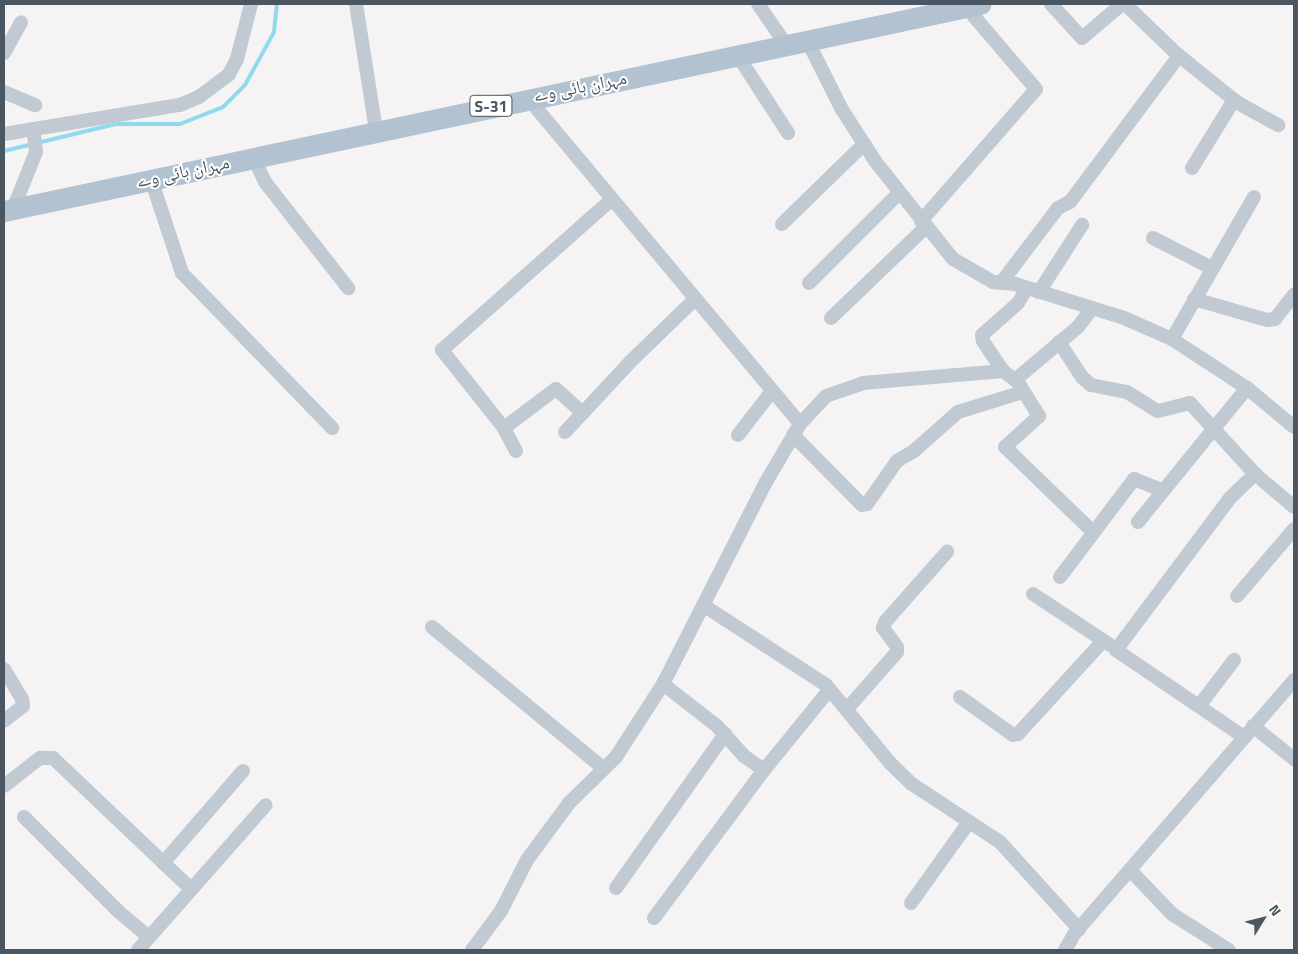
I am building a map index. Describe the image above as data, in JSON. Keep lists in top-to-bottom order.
{
  "streets": {
    "main road": ["مہران ہائی وے", "S-31"]
  },
  "north": "top right"
}
